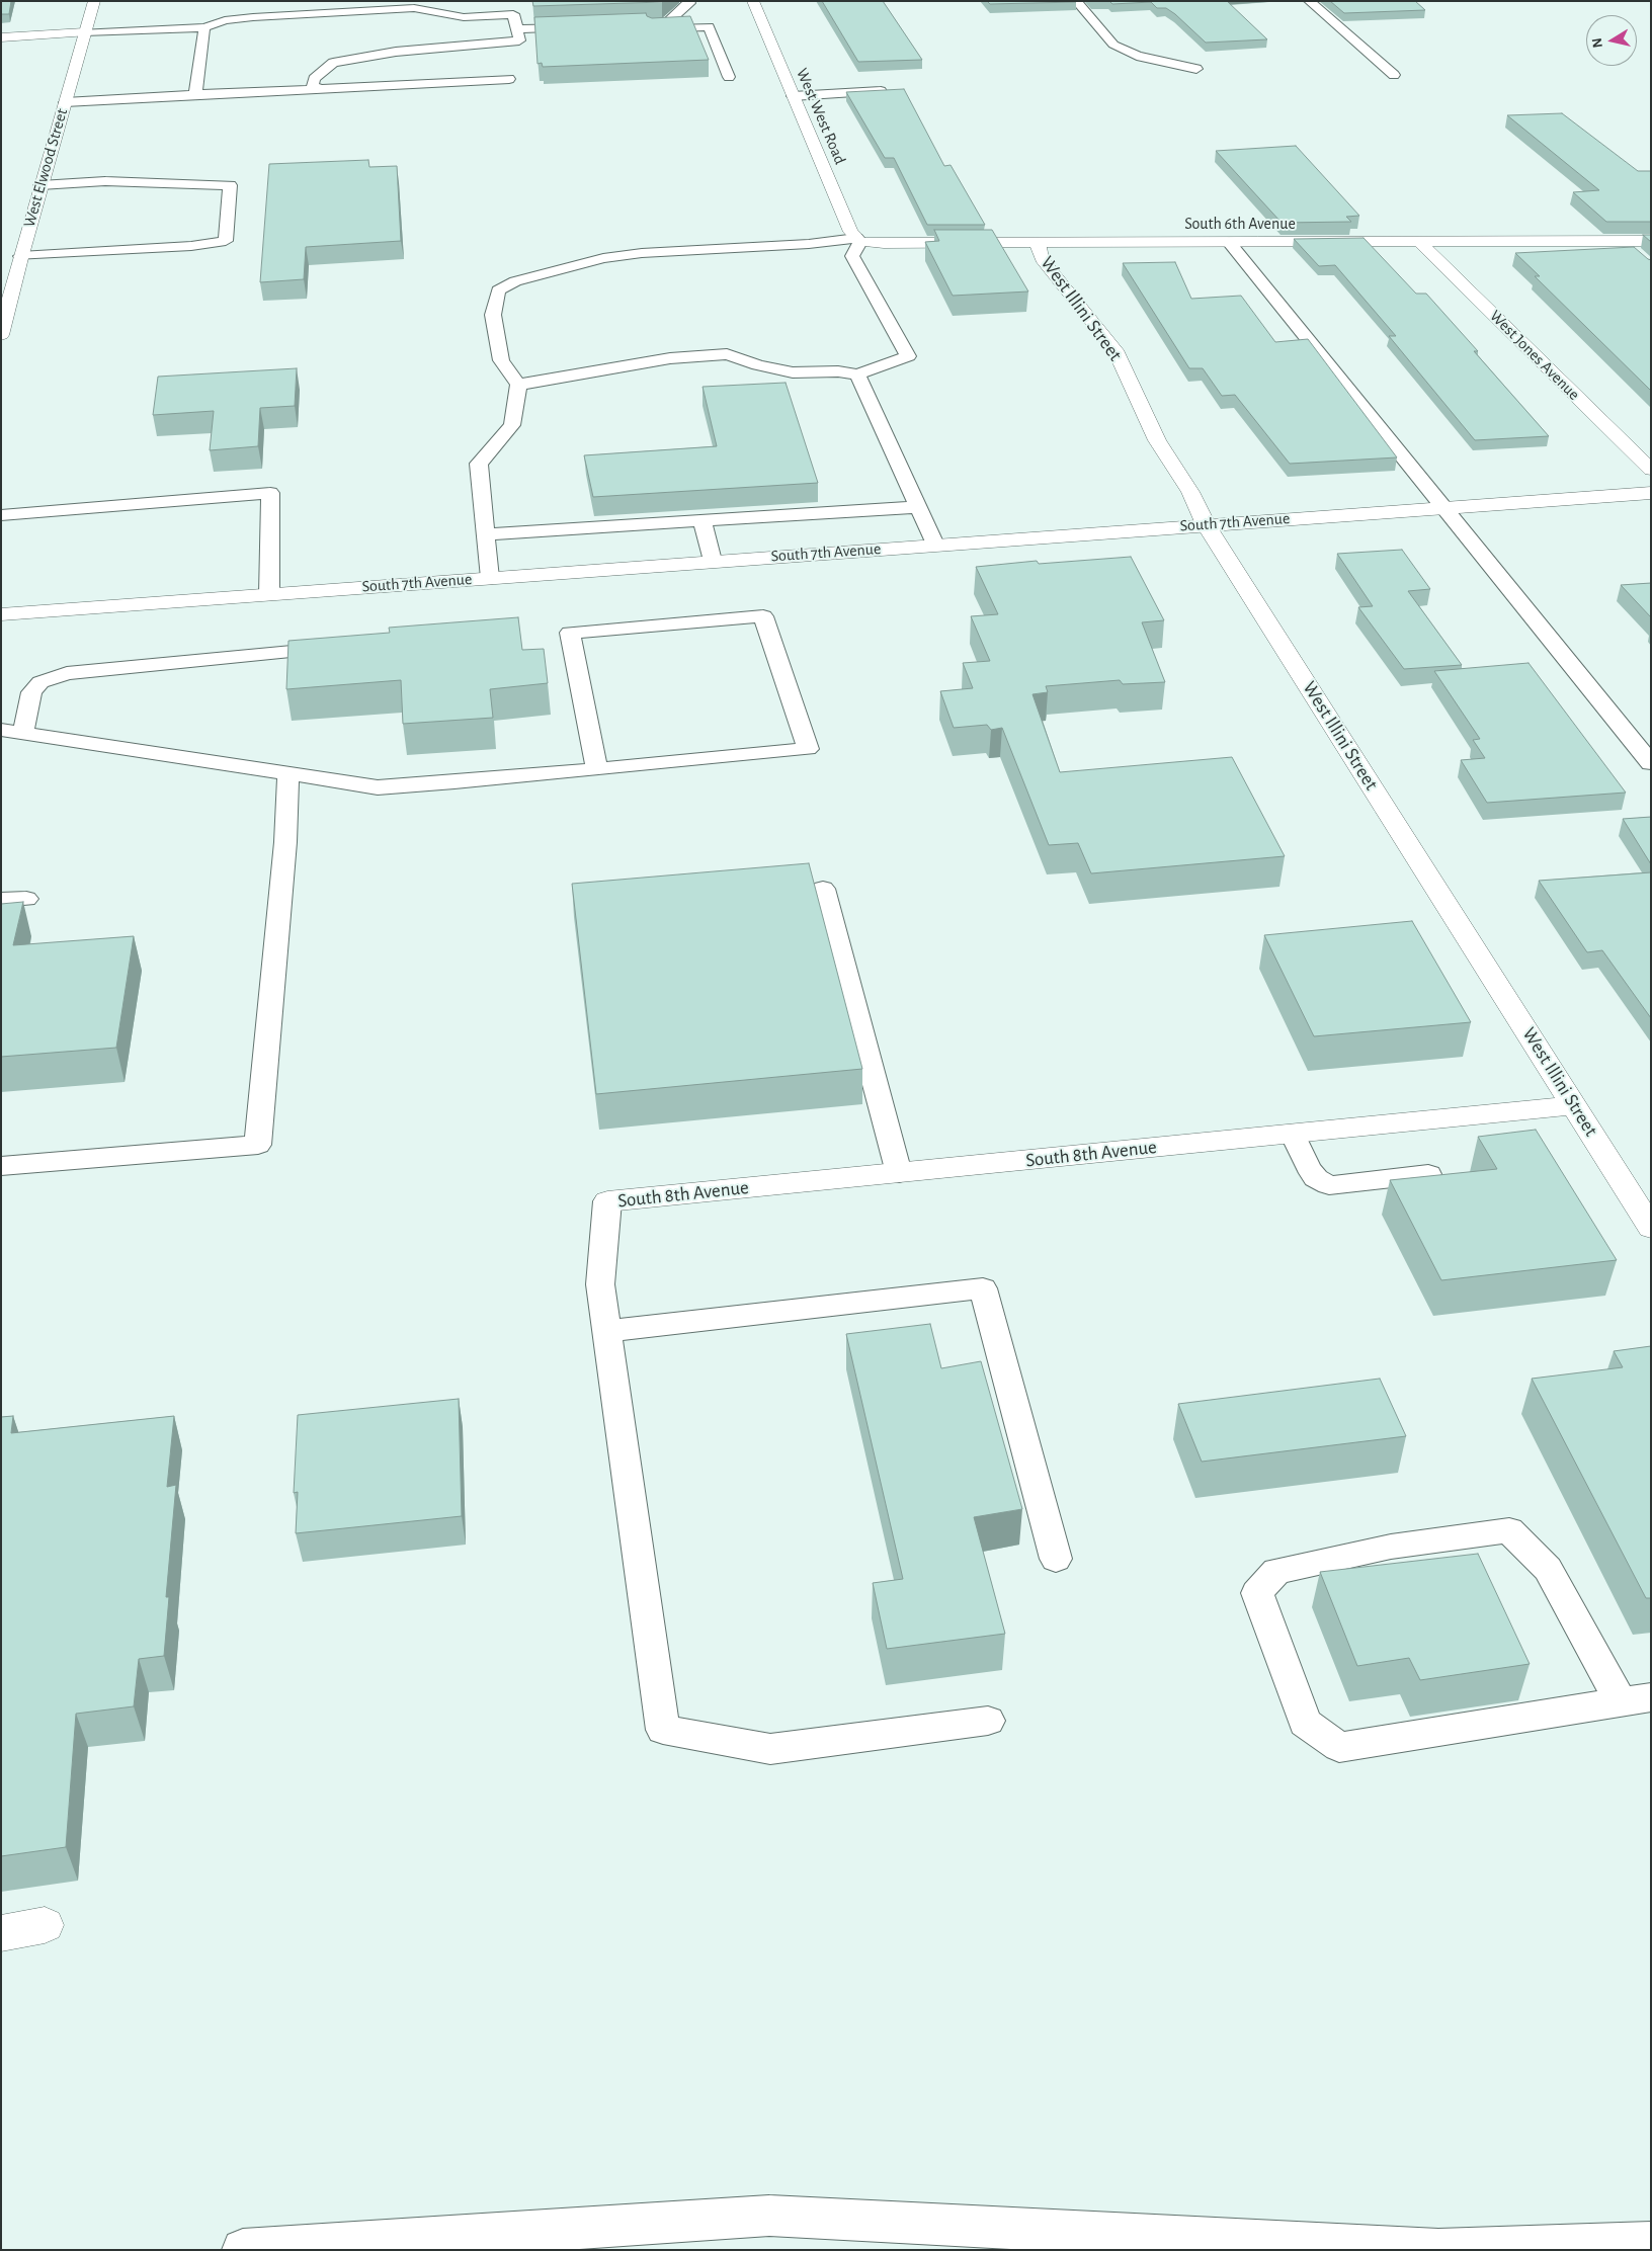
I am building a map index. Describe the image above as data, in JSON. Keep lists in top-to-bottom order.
{
  "streets": {
    "street": [
      "West West Road",
      "West Elwood Street",
      "South 6th Avenue",
      "West Illini Street",
      "West Jones Avenue",
      "South 7th Avenue",
      "South 8th Avenue"
    ]
  },
  "crossings": [
    ["West West Road", "South 6th Avenue"],
    ["South 6th Avenue", "West Illini Street"],
    ["South 6th Avenue", "West Jones Avenue"],
    ["West Illini Street", "South 7th Avenue"],
    ["West Illini Street", "South 8th Avenue"]
  ],
  "north": "left"
}
